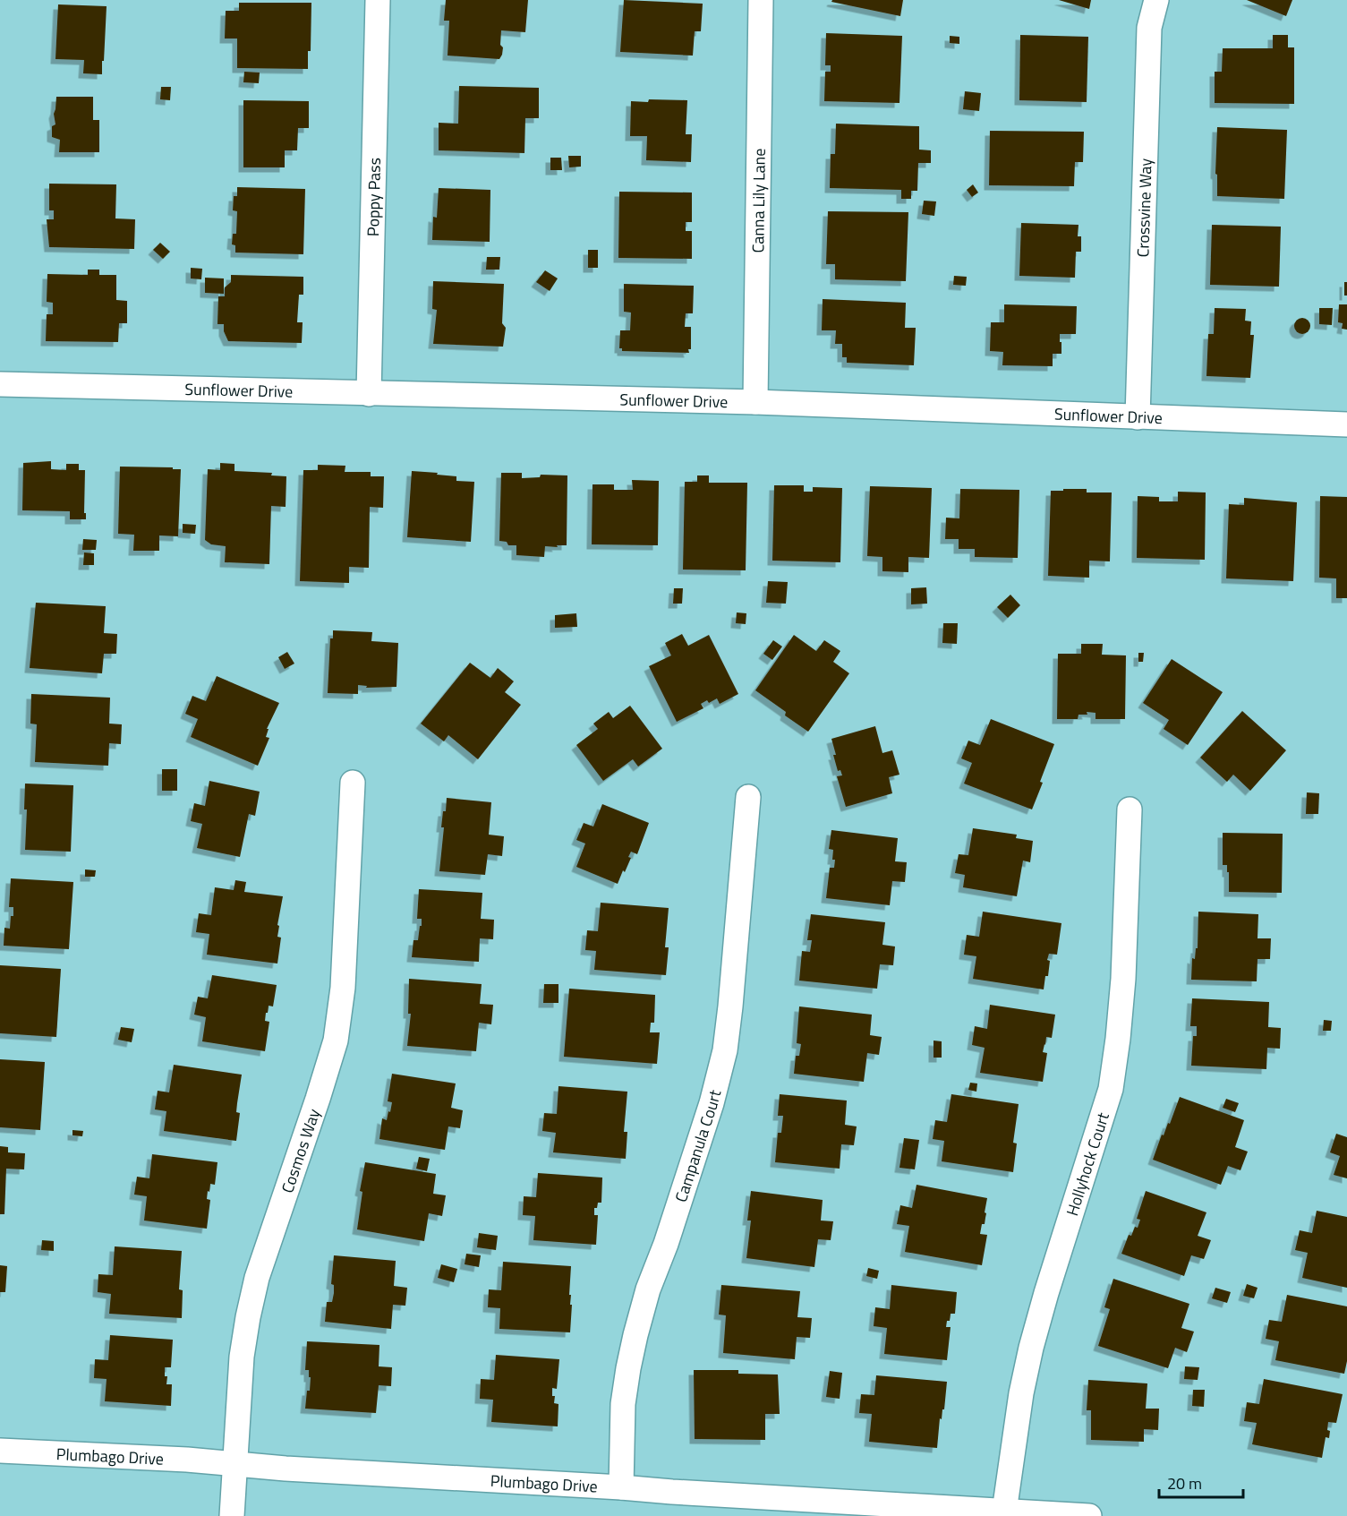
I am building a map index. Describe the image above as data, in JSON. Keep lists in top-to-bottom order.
{
  "streets": {
    "street": [
      "Poppy Pass",
      "Canna Lily Lane",
      "Crossvine Way",
      "Sunflower Drive",
      "Campanula Court",
      "Cosmos Way",
      "Hollyhock Court",
      "Plumbago Drive"
    ]
  },
  "crossings": [
    ["Poppy Pass", "Sunflower Drive"],
    ["Canna Lily Lane", "Sunflower Drive"],
    ["Crossvine Way", "Sunflower Drive"],
    ["Campanula Court", "Plumbago Drive"],
    ["Cosmos Way", "Plumbago Drive"],
    ["Hollyhock Court", "Plumbago Drive"]
  ],
  "scale_bar": "20 m"
}
